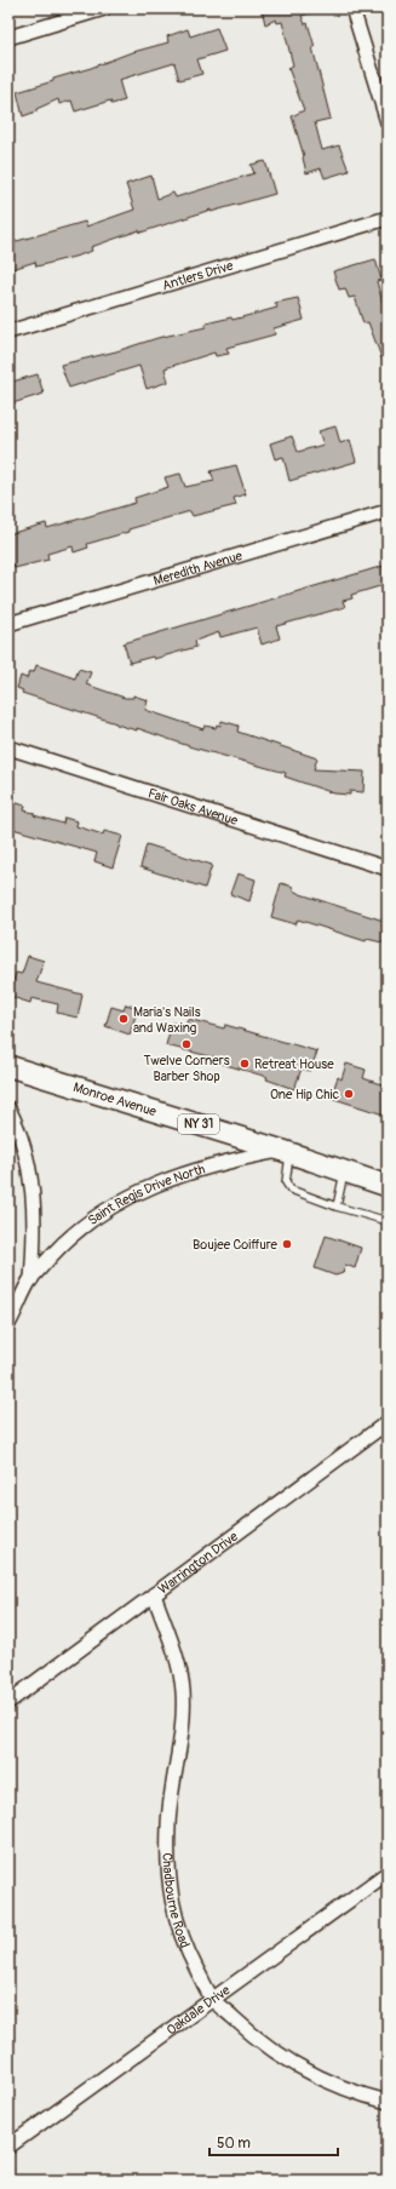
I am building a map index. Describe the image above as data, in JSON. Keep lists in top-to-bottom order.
{
  "streets": {
    "main road": ["Monroe Avenue", "NY 31"],
    "street": [
      "Antlers Drive",
      "Meredith Avenue",
      "Fair Oaks Avenue",
      "Saint Regis Drive North",
      "Warrington Drive",
      "Chadbourne Road",
      "Oakdale Drive"
    ]
  },
  "crossings": [
    ["Monroe Avenue", "Saint Regis Drive North"],
    ["Warrington Drive", "Chadbourne Road"],
    ["Chadbourne Road", "Oakdale Drive"]
  ],
  "places": [
    "Maria's Nails and Waxing",
    "Twelve Corners Barber Shop",
    "Retreat House",
    "One Hip Chic",
    "Boujee Coiffure"
  ],
  "scale_bar": "50 m"
}
